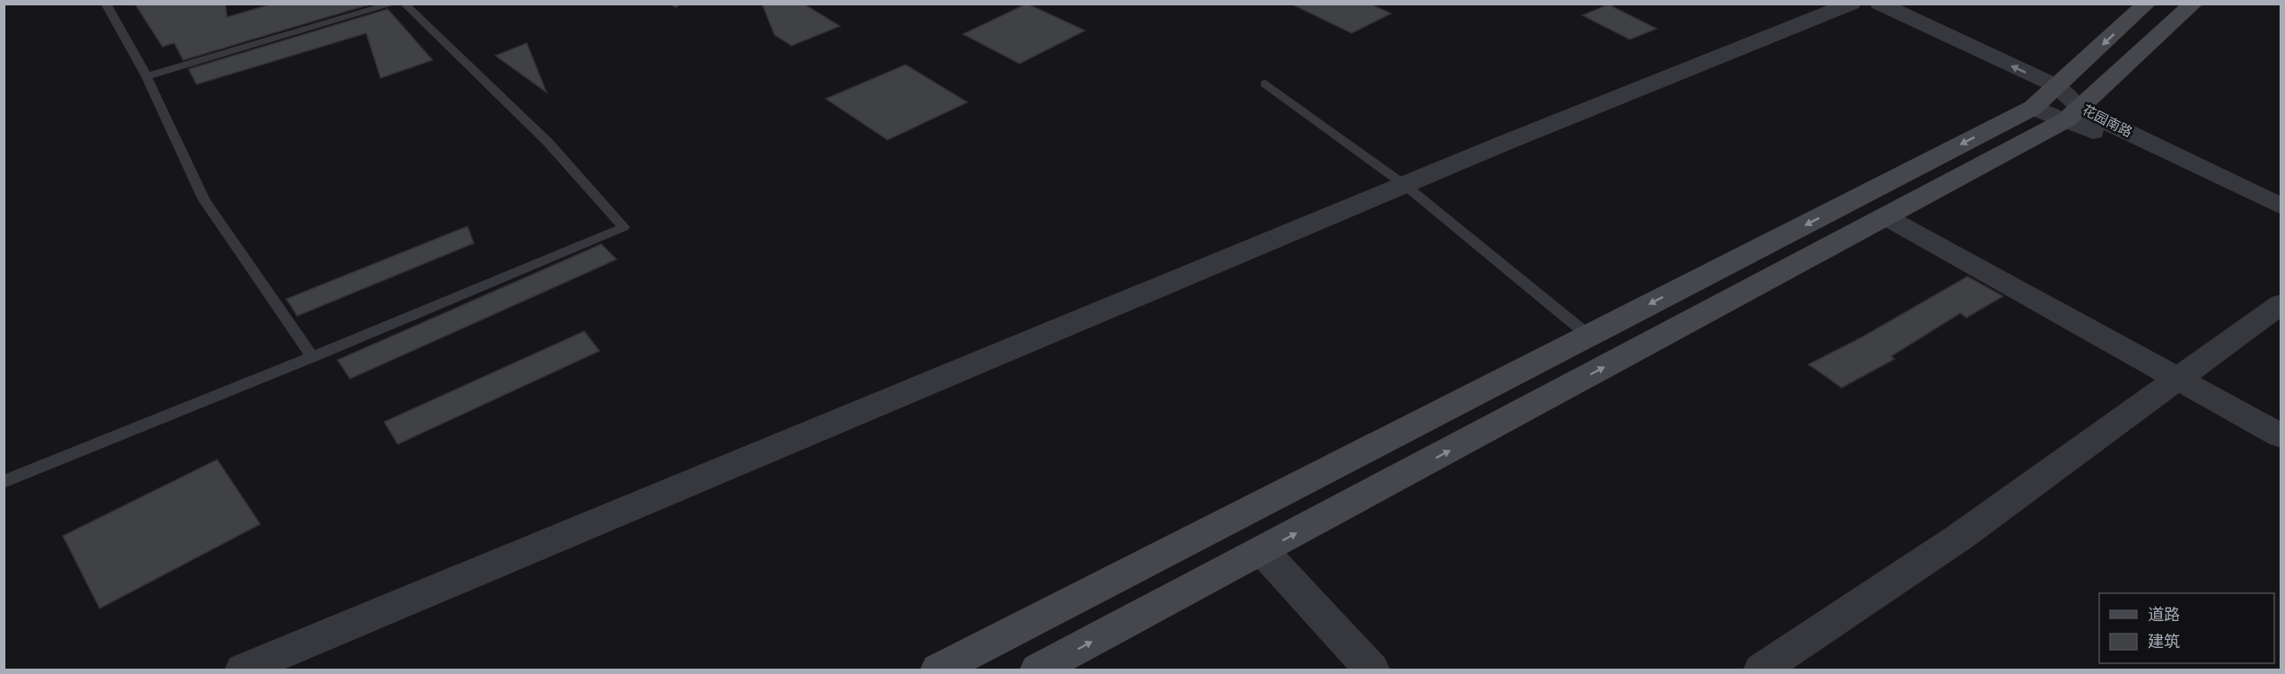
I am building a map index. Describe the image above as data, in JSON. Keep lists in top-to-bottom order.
{
  "streets": {
    "street": ["花园南路"]
  },
  "legend": ["道路", "建筑"]
}
